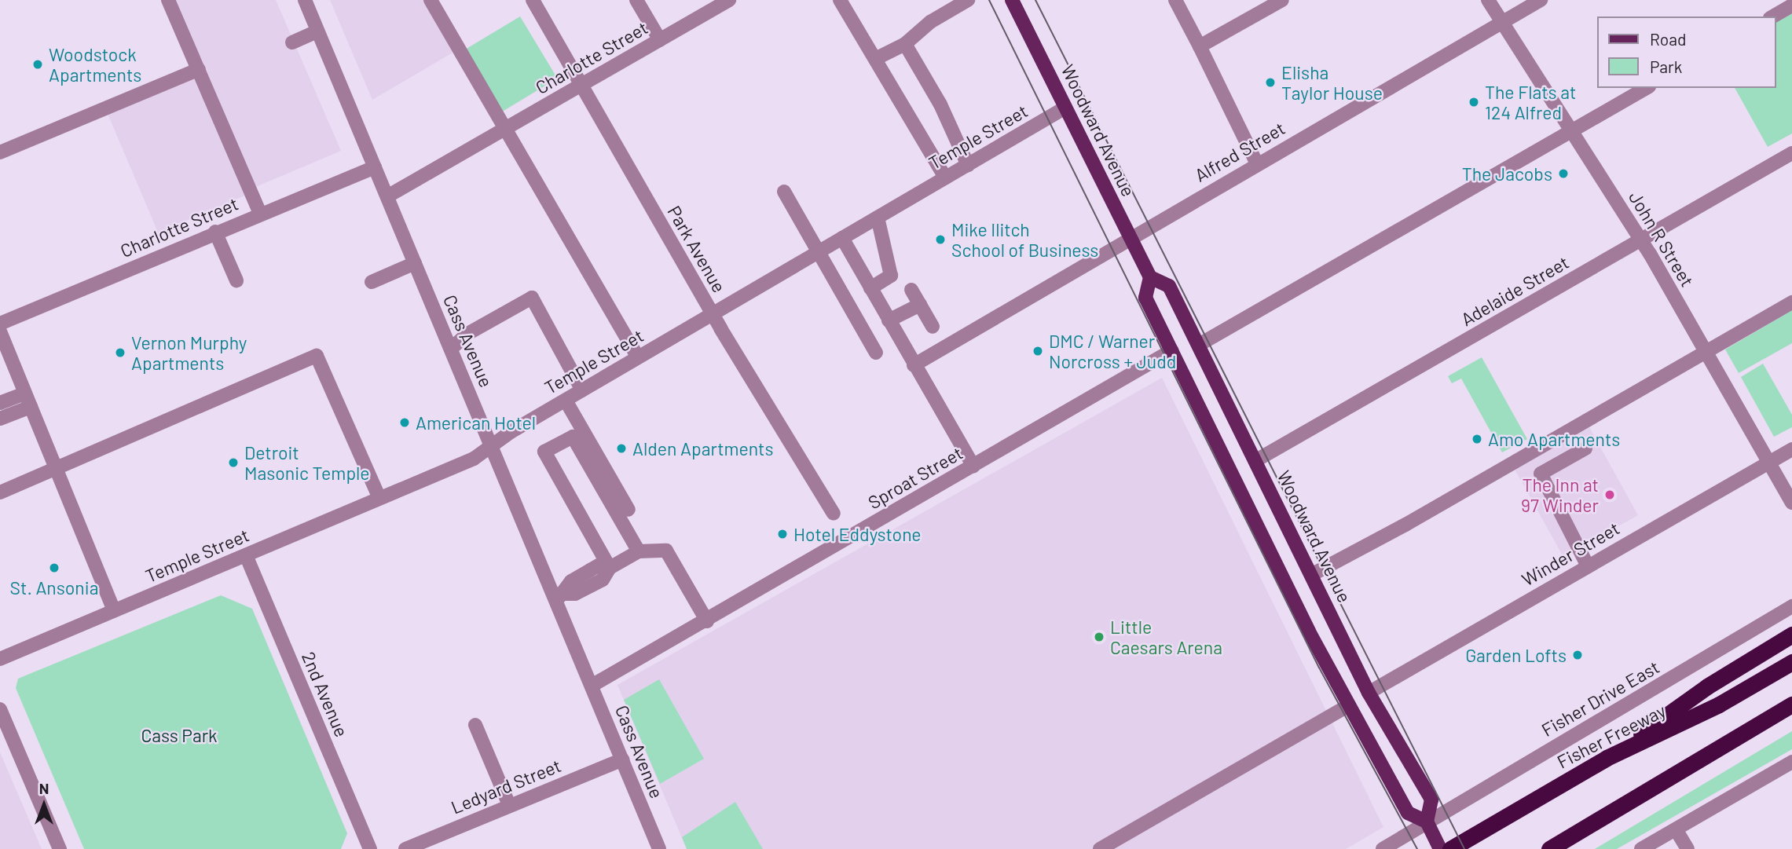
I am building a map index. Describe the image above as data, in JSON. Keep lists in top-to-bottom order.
{
  "streets": {
    "highway": ["Fisher Freeway"],
    "main road": ["Woodward Avenue"],
    "street": [
      "Charlotte Street",
      "Temple Street",
      "Alfred Street",
      "John R Street",
      "Park Avenue",
      "Adelaide Street",
      "Cass Avenue",
      "Sproat Street",
      "Winder Street",
      "2nd Avenue",
      "Fisher Drive East",
      "Ledyard Street"
    ]
  },
  "crossings": [
    ["Charlotte Street", "Park Avenue"],
    ["Charlotte Street", "Cass Avenue"],
    ["Woodward Avenue", "Temple Street"],
    ["Woodward Avenue", "Alfred Street"],
    ["Woodward Avenue", "Adelaide Street"],
    ["Woodward Avenue", "Winder Street"],
    ["Woodward Avenue", "Fisher Drive East"],
    ["Temple Street", "Park Avenue"],
    ["Temple Street", "Cass Avenue"],
    ["Temple Street", "2nd Avenue"],
    ["Alfred Street", "John R Street"],
    ["John R Street", "Adelaide Street"],
    ["John R Street", "Winder Street"],
    ["Cass Avenue", "Sproat Street"],
    ["Cass Avenue", "Ledyard Street"]
  ],
  "parks": ["Cass Park"],
  "places": [
    "Woodstock Apartments",
    "Elisha Taylor House",
    "The Flats at 124 Alfred",
    "The Jacobs",
    "Mike Ilitch School of Business",
    "DMC / Warner Norcross + Judd",
    "Vernon Murphy Apartments",
    "American Hotel",
    "Amo Apartments",
    "Alden Apartments",
    "Detroit Masonic Temple",
    "The Inn at 97 Winder",
    "Hotel Eddystone",
    "St. Ansonia",
    "Little Caesars Arena",
    "Garden Lofts"
  ],
  "legend": ["Road", "Park"],
  "north": "top"
}
